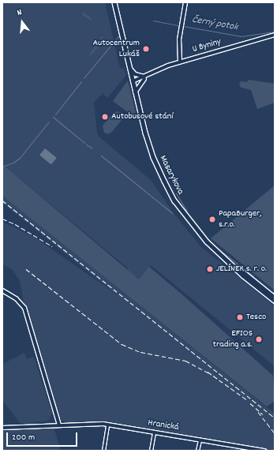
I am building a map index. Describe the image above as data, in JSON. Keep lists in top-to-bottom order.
{
  "streets": {
    "main road": ["Masarykova"],
    "street": ["U Byniny", "Hranická"]
  },
  "crossings": [
    ["U Byniny", "Masarykova"]
  ],
  "water": ["Černý potok"],
  "places": [
    "Autocentrum Lukáš",
    "Autobusové stání",
    "PapaBurger, s.r.o.",
    "JELÍNEK s. r. o.",
    "Tesco",
    "EFIOS trading a.s."
  ],
  "scale_bar": "200 m",
  "north": "top"
}
